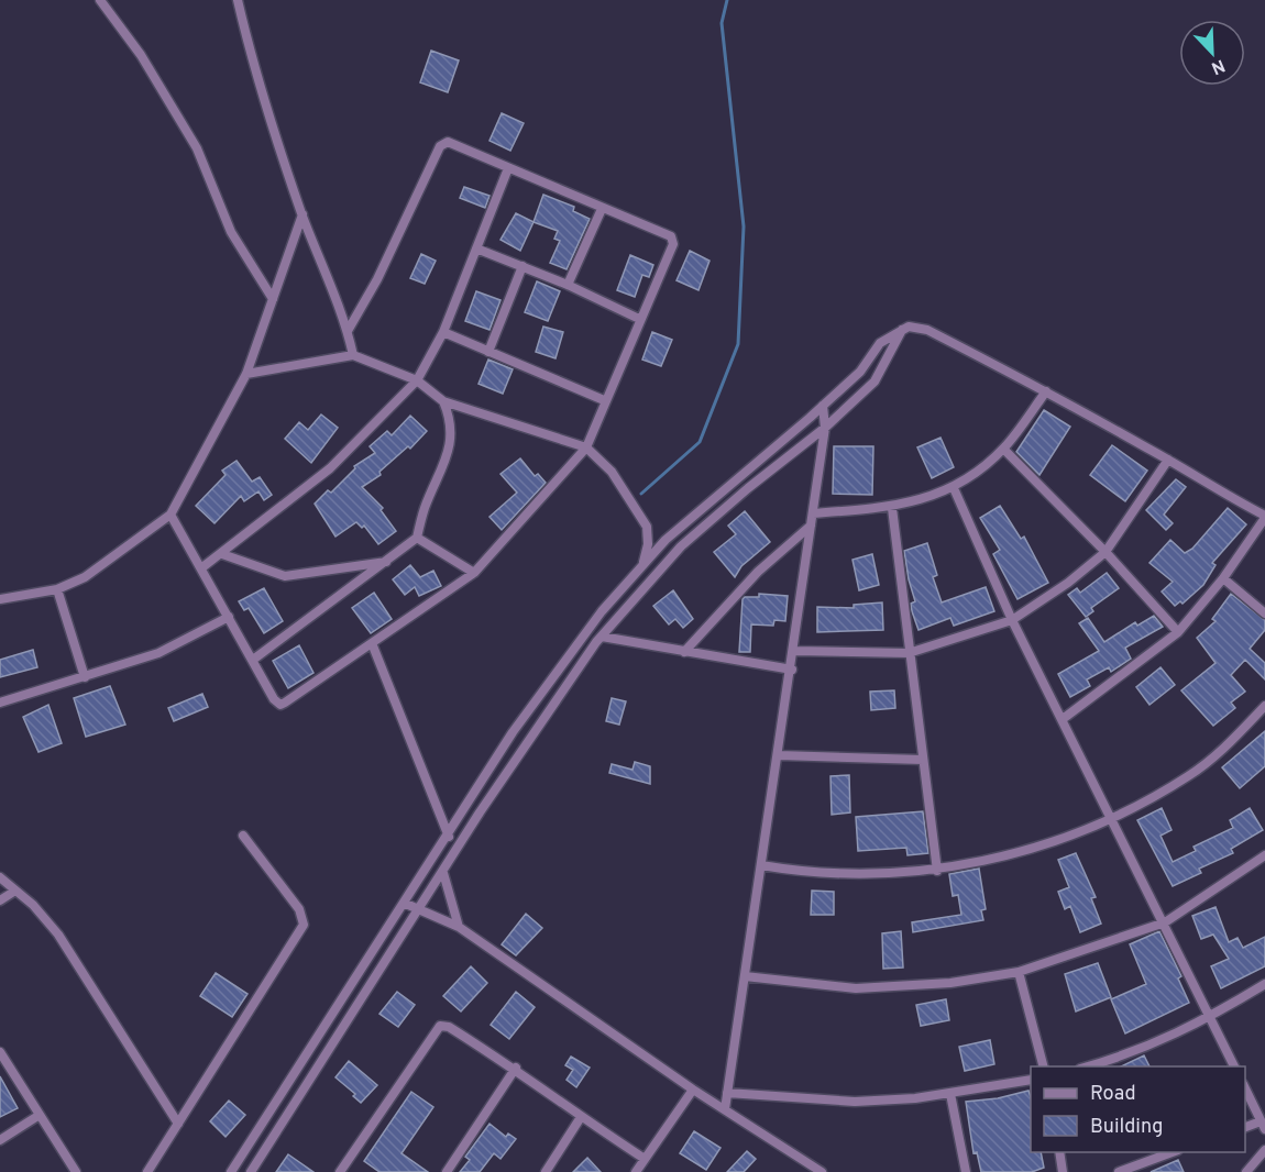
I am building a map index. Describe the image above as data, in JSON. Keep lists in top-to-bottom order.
{
  "legend": ["Road", "Building"],
  "north": "bottom right"
}
